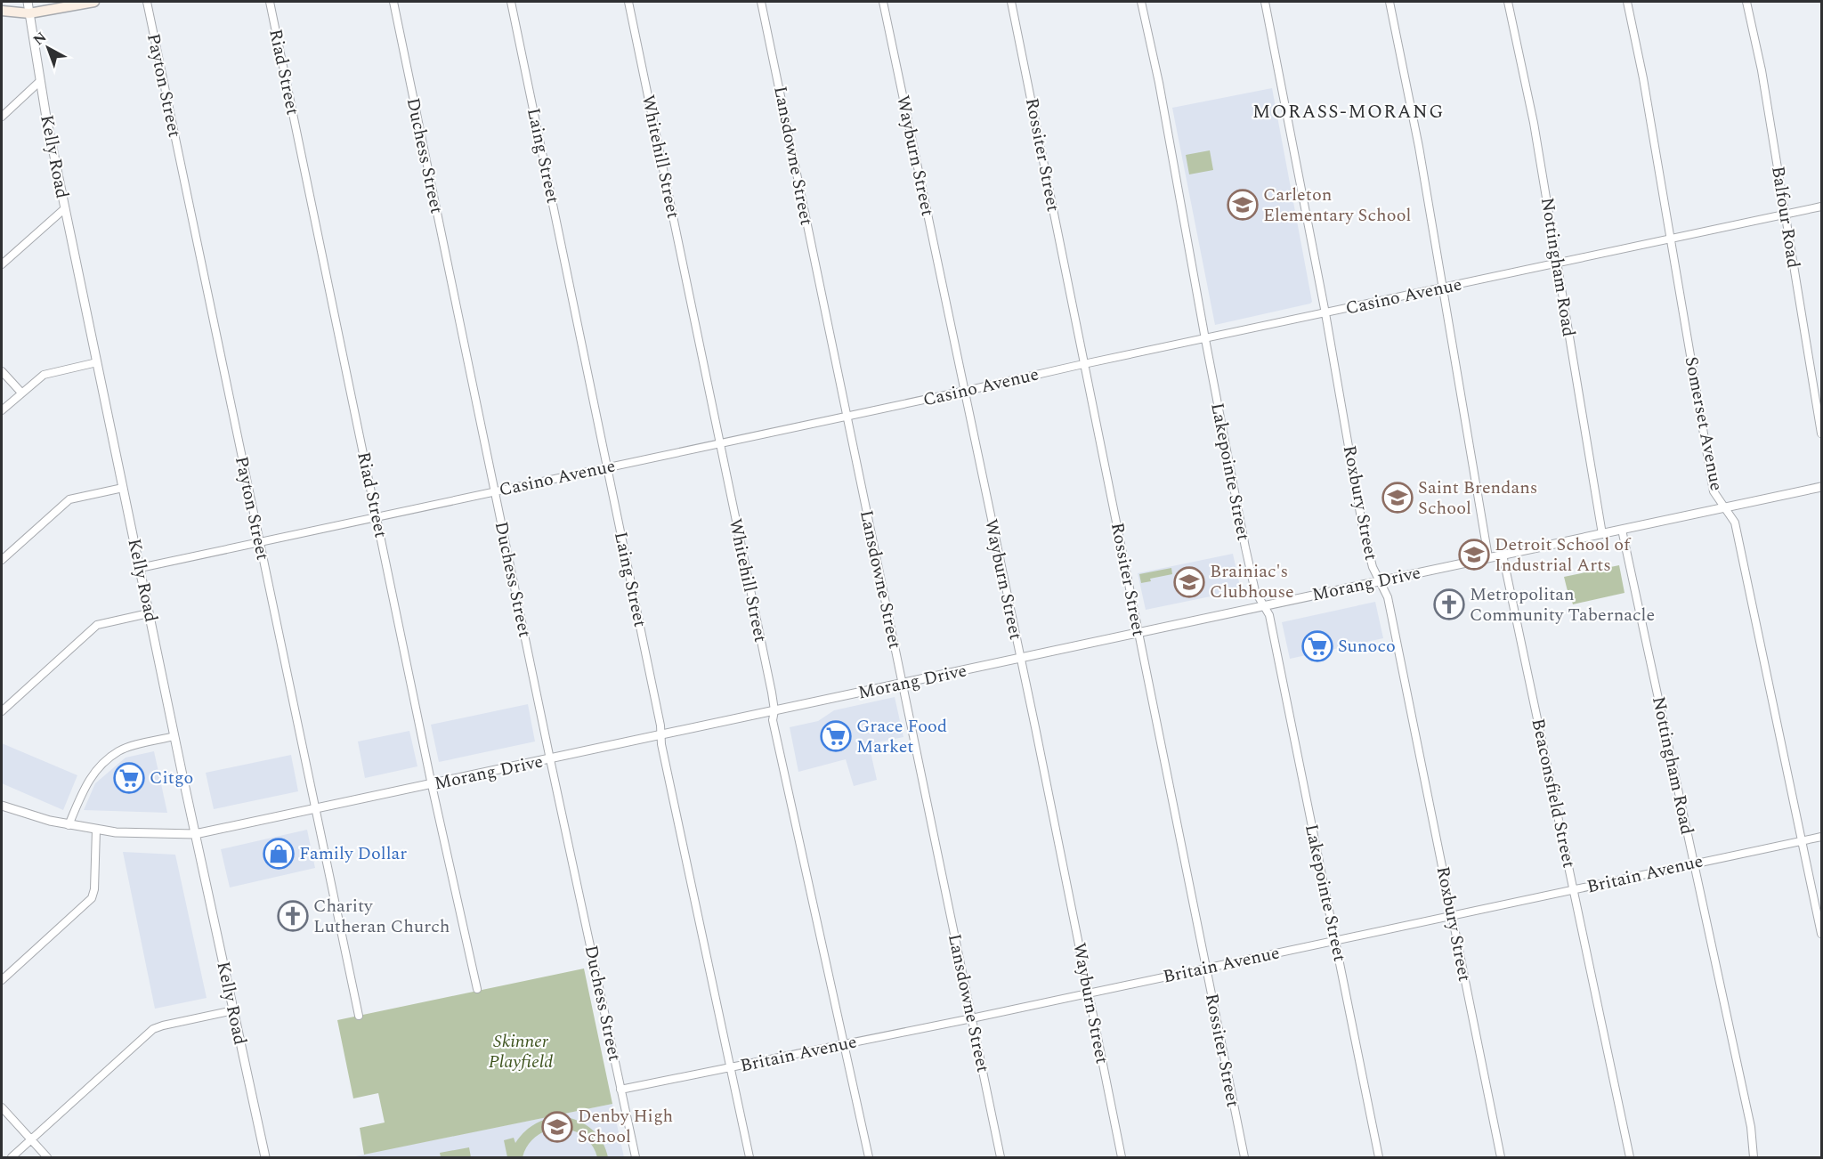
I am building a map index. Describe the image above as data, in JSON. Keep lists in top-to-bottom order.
{
  "streets": {
    "street": [
      "Riad Street",
      "Payton Street",
      "Rossiter Street",
      "Duchess Street",
      "Laing Street",
      "Lansdowne Street",
      "Wayburn Street",
      "Kelly Road",
      "Whitehill Street",
      "Balfour Road",
      "Nottingham Road",
      "Casino Avenue",
      "Somerset Avenue",
      "Lakepointe Street",
      "Roxbury Street",
      "Morang Drive",
      "Beaconsfield Street",
      "Britain Avenue"
    ]
  },
  "crossings": [
    ["Riad Street", "Casino Avenue"],
    ["Riad Street", "Morang Drive"],
    ["Payton Street", "Casino Avenue"],
    ["Payton Street", "Morang Drive"],
    ["Rossiter Street", "Casino Avenue"],
    ["Rossiter Street", "Morang Drive"],
    ["Rossiter Street", "Britain Avenue"],
    ["Duchess Street", "Casino Avenue"],
    ["Duchess Street", "Morang Drive"],
    ["Duchess Street", "Britain Avenue"],
    ["Laing Street", "Casino Avenue"],
    ["Laing Street", "Morang Drive"],
    ["Laing Street", "Britain Avenue"],
    ["Lansdowne Street", "Casino Avenue"],
    ["Lansdowne Street", "Morang Drive"],
    ["Lansdowne Street", "Britain Avenue"],
    ["Wayburn Street", "Casino Avenue"],
    ["Wayburn Street", "Morang Drive"],
    ["Wayburn Street", "Britain Avenue"],
    ["Kelly Road", "Casino Avenue"],
    ["Kelly Road", "Morang Drive"],
    ["Whitehill Street", "Casino Avenue"],
    ["Whitehill Street", "Morang Drive"],
    ["Whitehill Street", "Britain Avenue"],
    ["Balfour Road", "Casino Avenue"],
    ["Nottingham Road", "Casino Avenue"],
    ["Nottingham Road", "Morang Drive"],
    ["Nottingham Road", "Britain Avenue"],
    ["Casino Avenue", "Somerset Avenue"],
    ["Casino Avenue", "Lakepointe Street"],
    ["Casino Avenue", "Roxbury Street"],
    ["Somerset Avenue", "Morang Drive"],
    ["Somerset Avenue", "Britain Avenue"],
    ["Lakepointe Street", "Morang Drive"],
    ["Lakepointe Street", "Britain Avenue"],
    ["Roxbury Street", "Morang Drive"],
    ["Roxbury Street", "Britain Avenue"],
    ["Morang Drive", "Beaconsfield Street"],
    ["Beaconsfield Street", "Britain Avenue"]
  ],
  "districts": ["MORASS-MORANG"],
  "parks": ["Skinner Playfield"],
  "places": {
    "school or university": [
      "Carleton Elementary School",
      "Saint Brendans School",
      "Detroit School of Industrial Arts",
      "Brainiac's Clubhouse",
      "Denby High School"
    ],
    "church": ["Metropolitan Community Tabernacle", "Charity Lutheran Church"],
    "supermarket": ["Sunoco", "Grace Food Market", "Citgo"],
    "shop": ["Family Dollar"]
  },
  "north": "top left"
}
